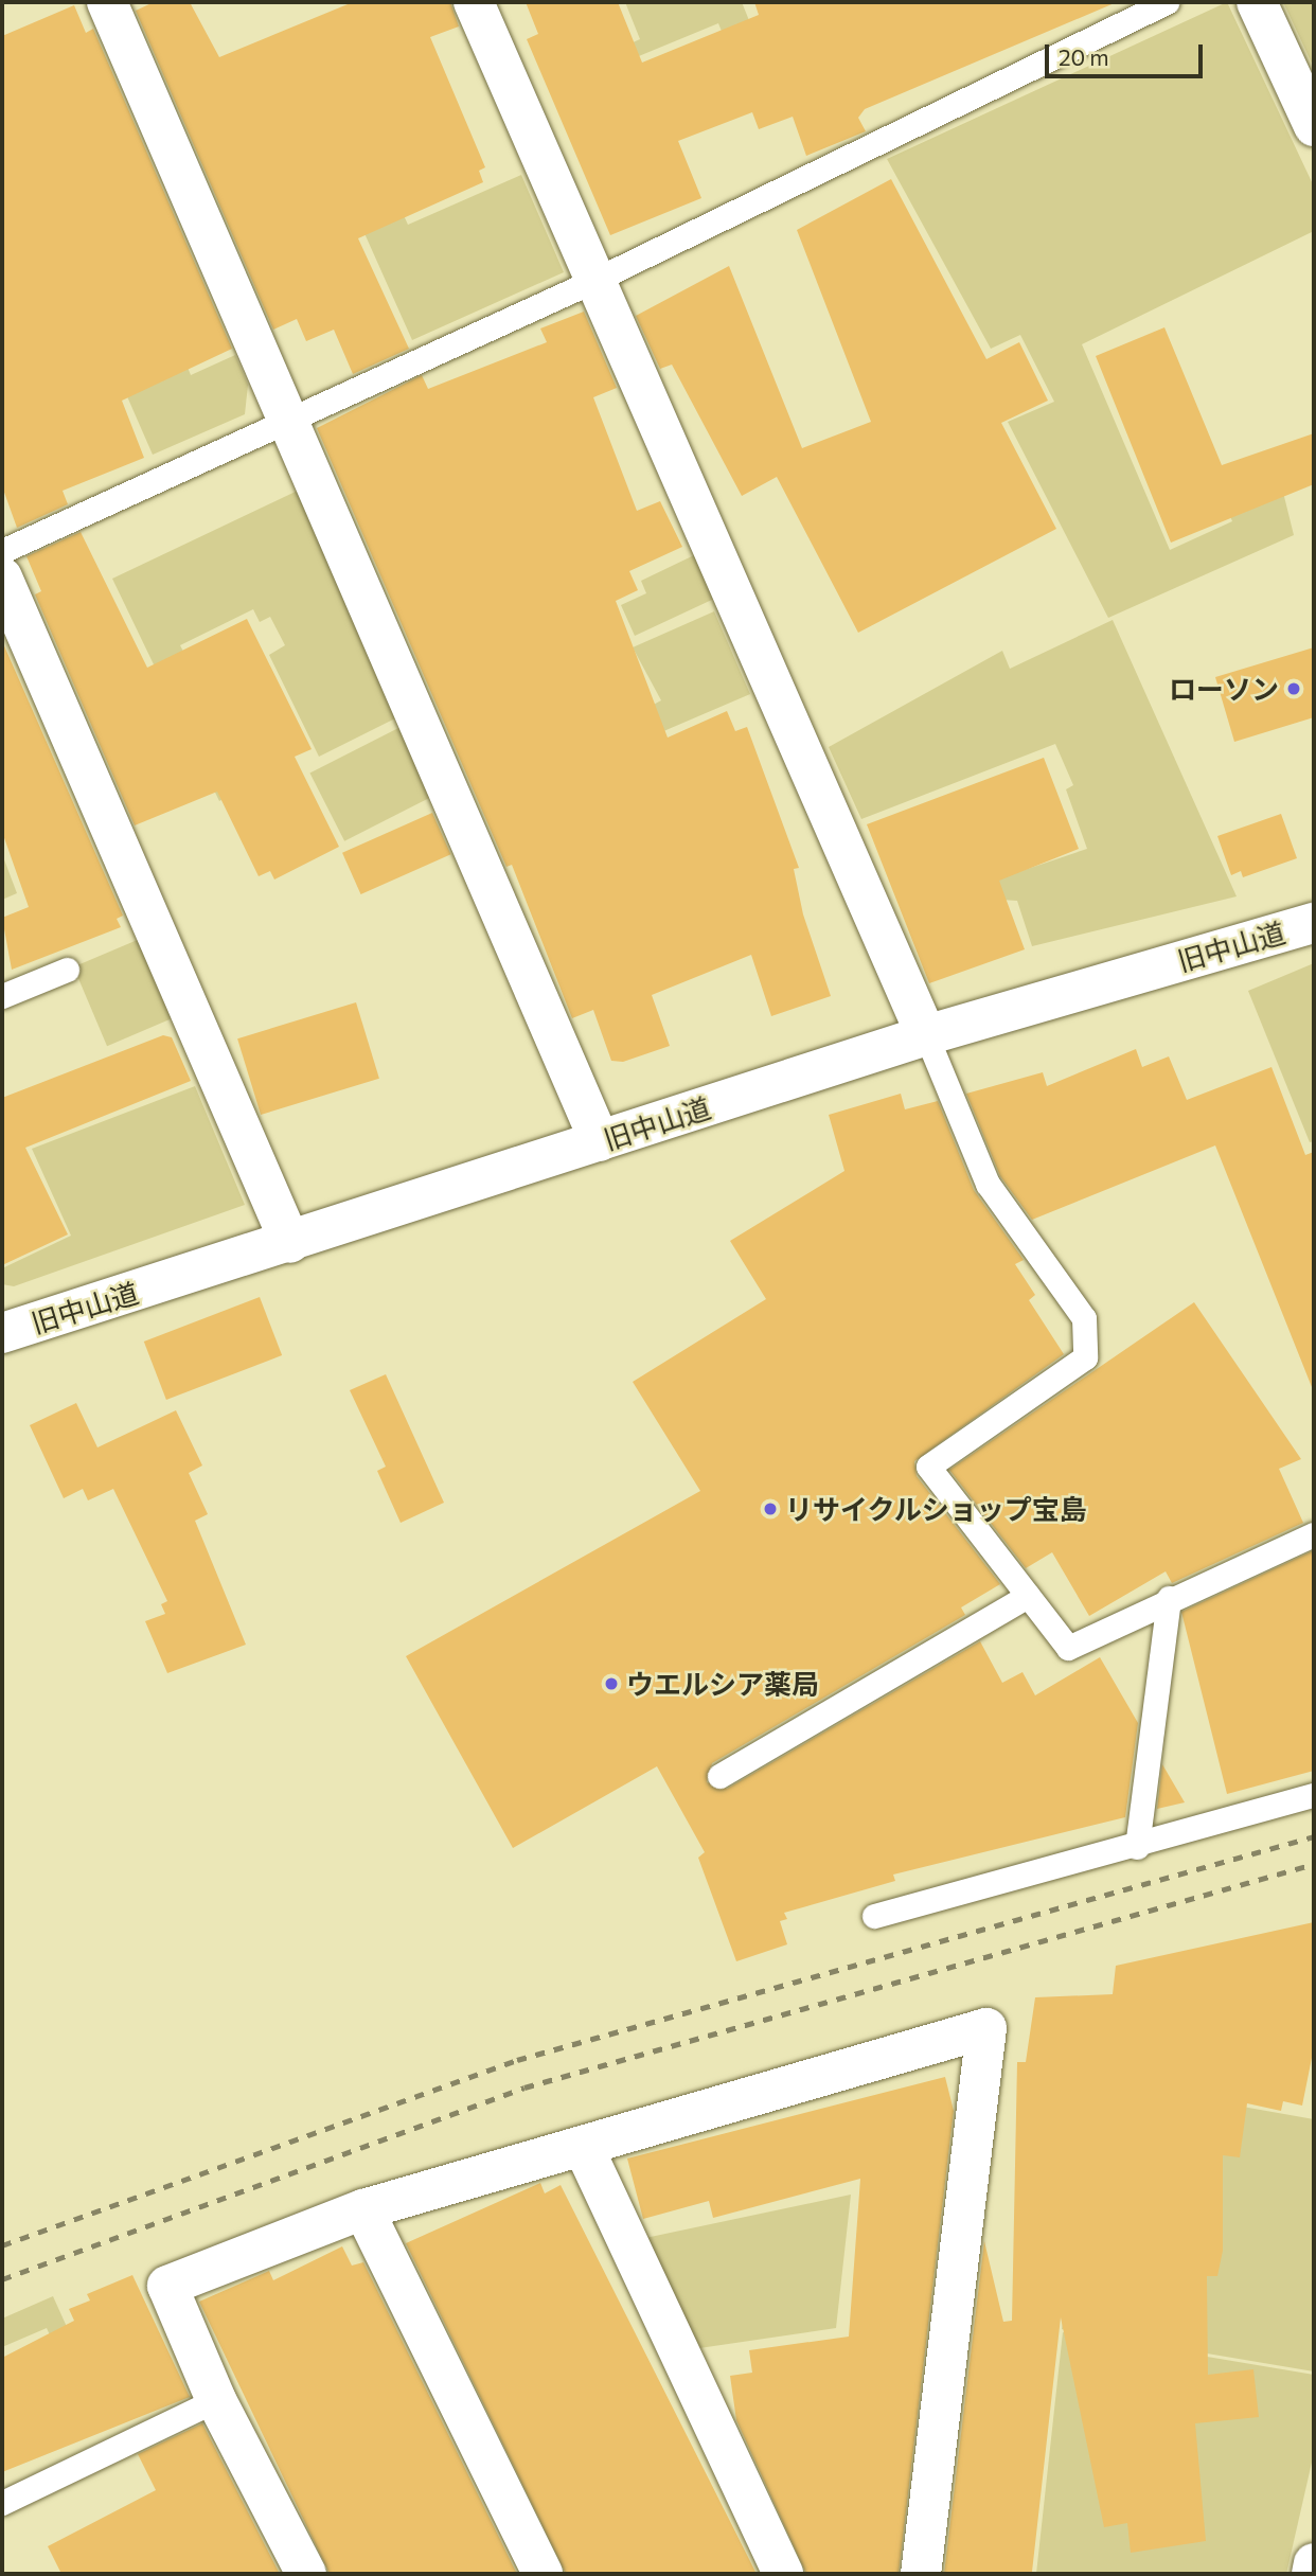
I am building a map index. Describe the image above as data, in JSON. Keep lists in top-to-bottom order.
{
  "streets": {
    "street": ["旧中山道"]
  },
  "places": ["ローソン", "リサイクルショップ宝島", "ウエルシア薬局"],
  "scale_bar": "20 m"
}
